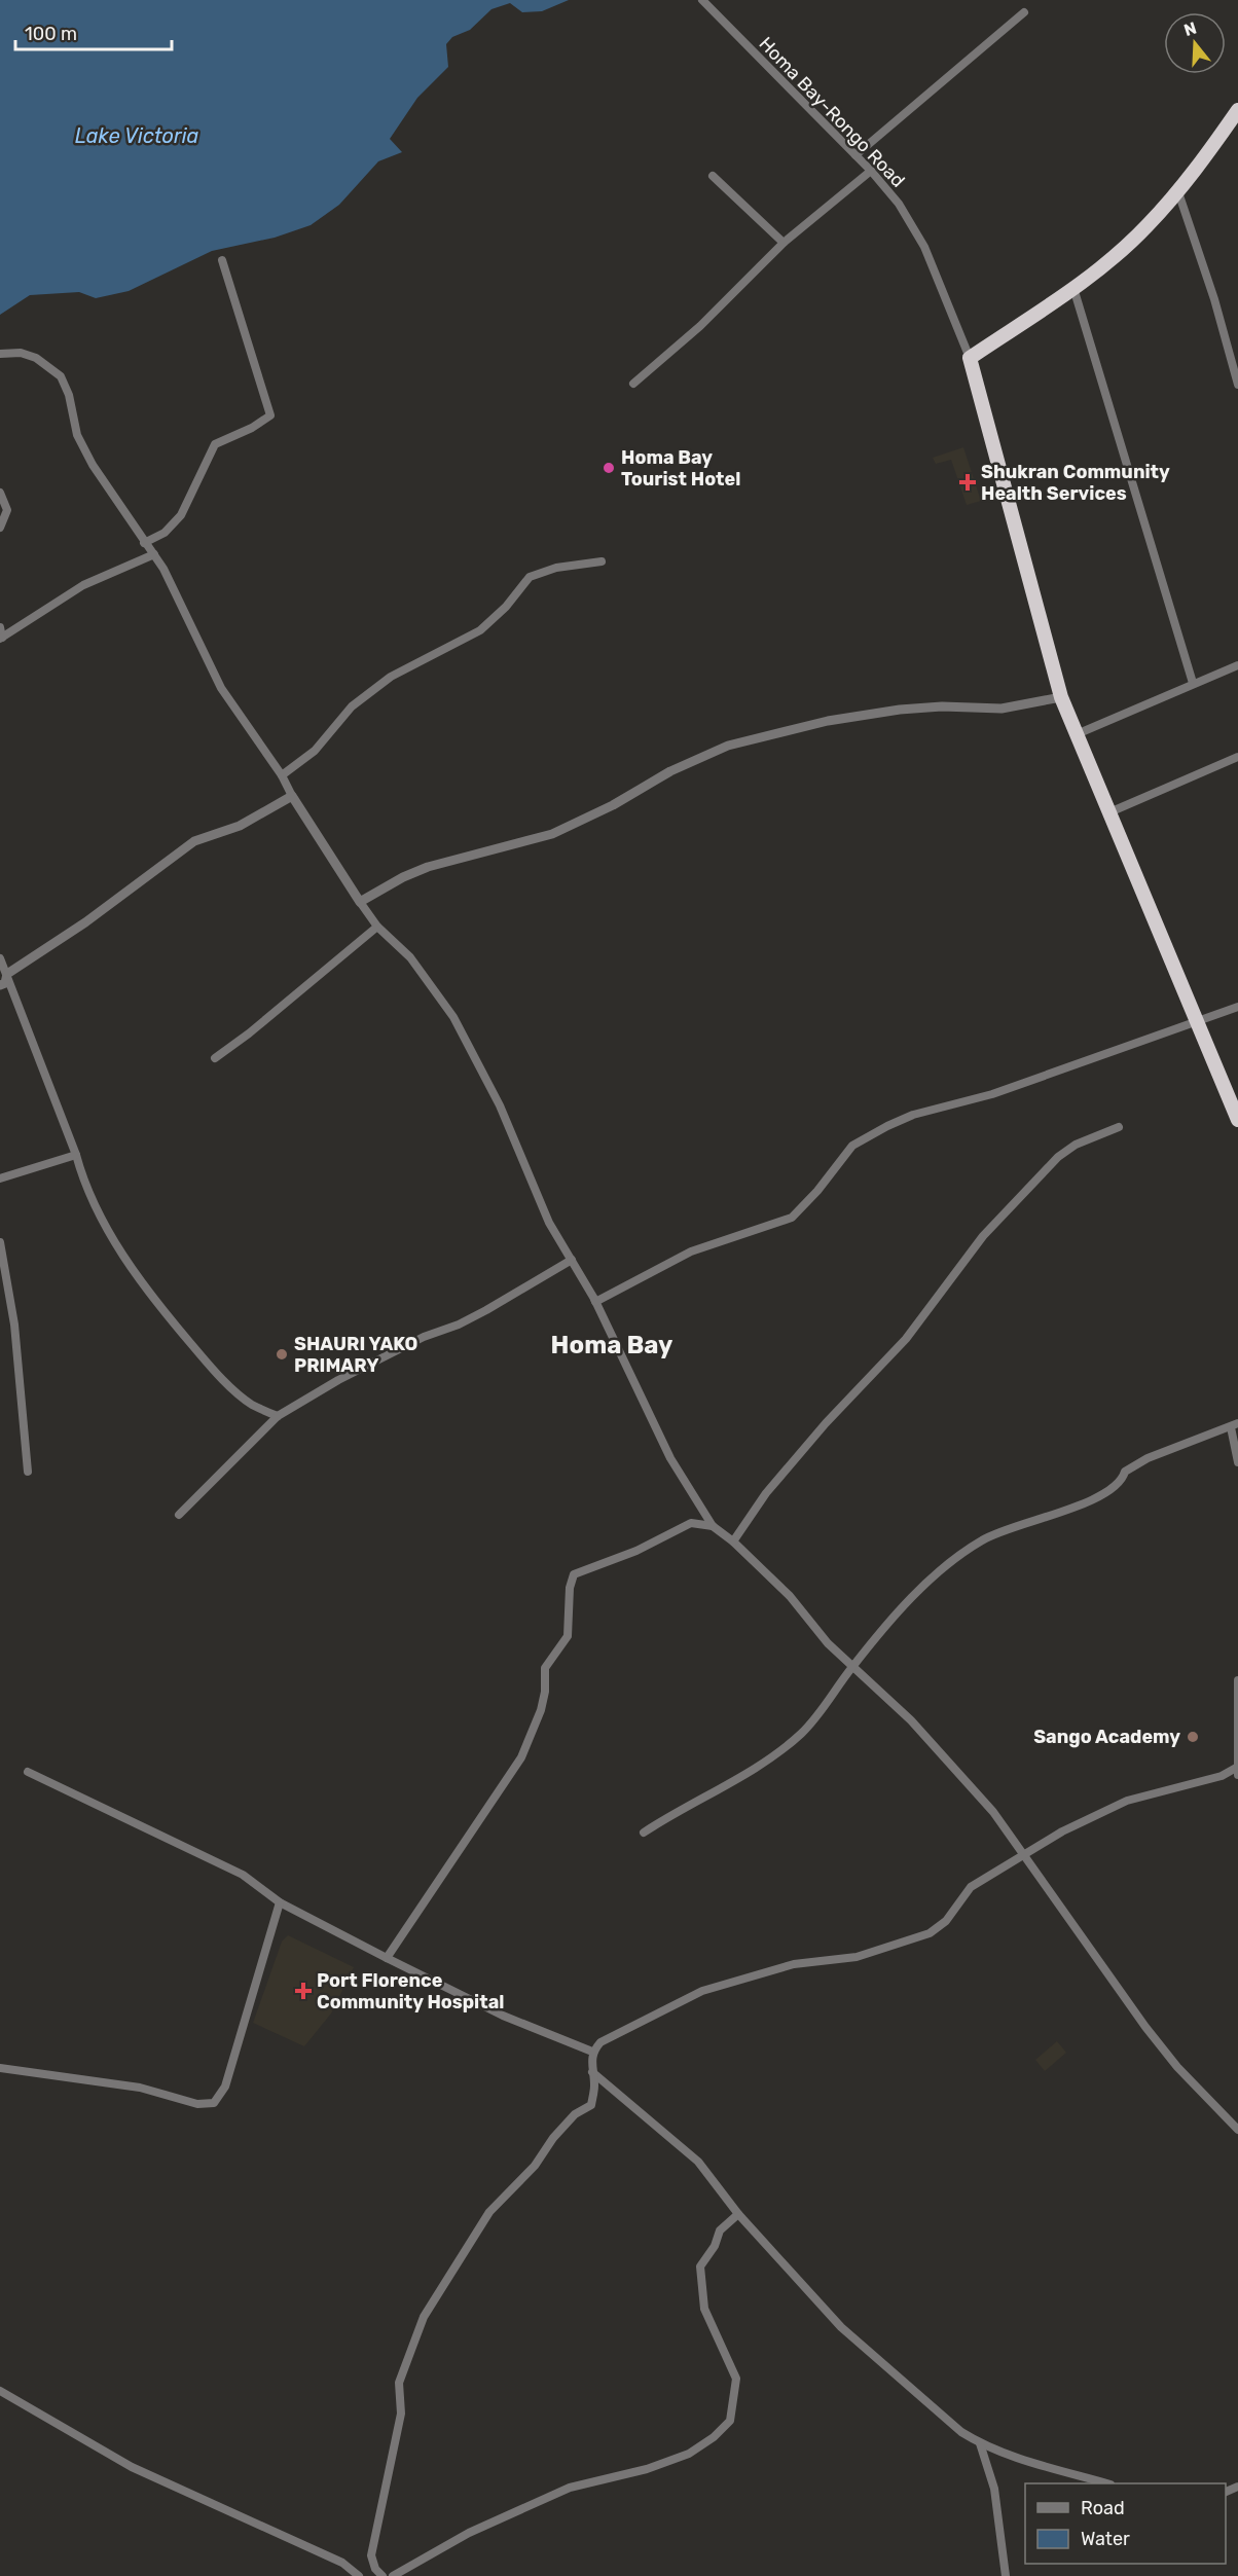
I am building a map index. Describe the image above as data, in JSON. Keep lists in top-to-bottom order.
{
  "streets": {
    "street": ["Homa Bay-Rongo Road"]
  },
  "districts": ["Homa Bay"],
  "water": ["Lake Victoria"],
  "places": {
    "other": ["Homa Bay Tourist Hotel", "SHAURI YAKO PRIMARY", "Sango Academy"],
    "health": ["Shukran Community Health Services", "Port Florence Community Hospital"]
  },
  "legend": ["Road", "Water"],
  "scale_bar": "100 m",
  "north": "top"
}
